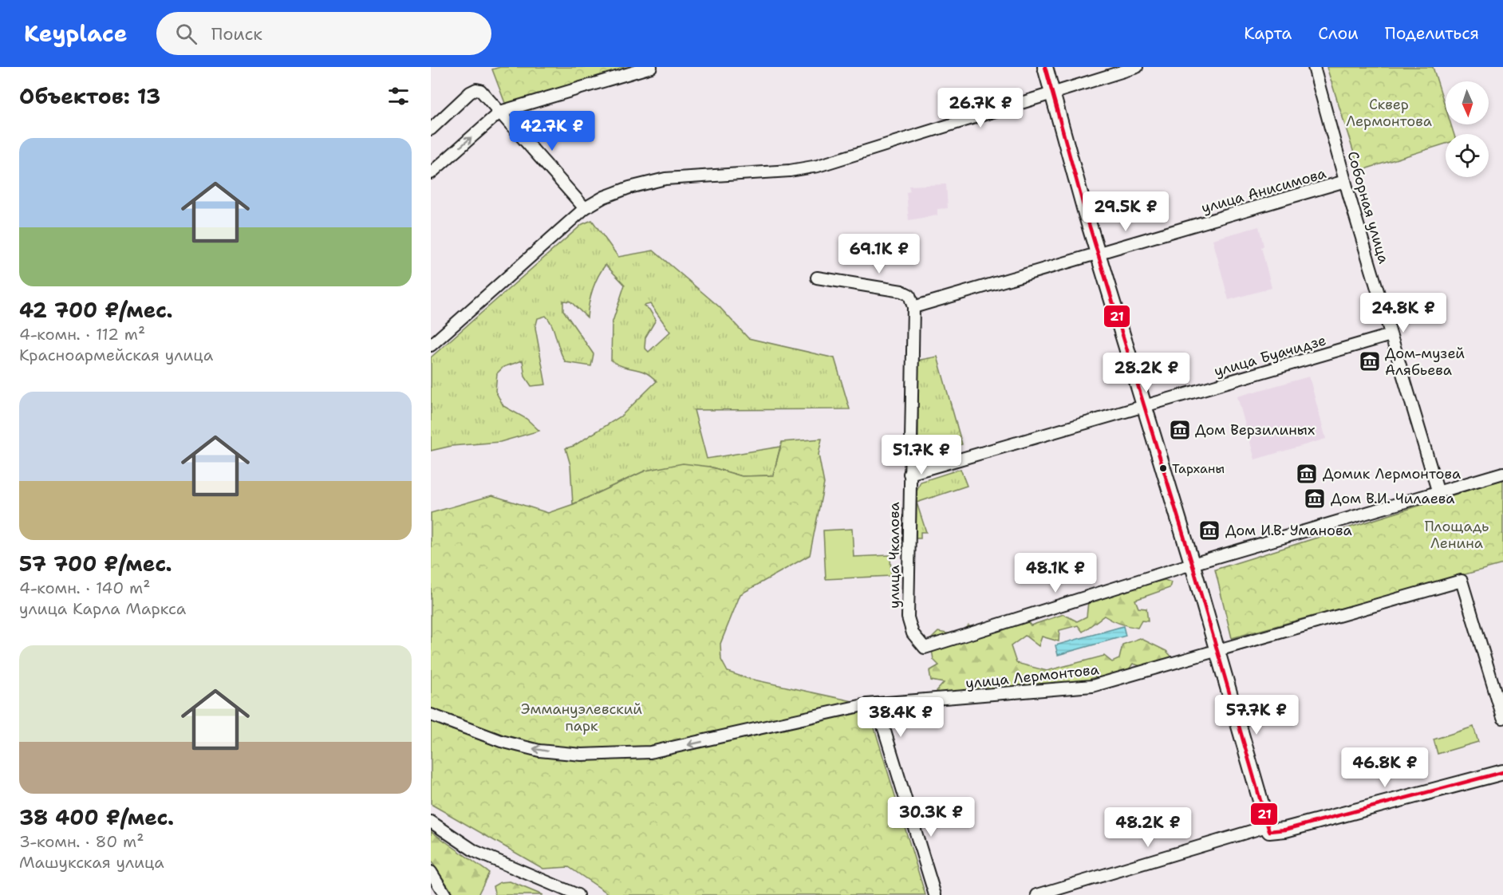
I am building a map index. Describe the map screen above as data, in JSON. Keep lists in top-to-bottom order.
{
  "streets": {
    "street": [
      "улица Анисимова",
      "Соборная улица",
      "улица Буачидзе",
      "улица Чкалова",
      "улица Лермонтова"
    ]
  },
  "crossings": [
    ["улица Анисимова", "Соборная улица"],
    ["улица Анисимова", "улица Чкалова"],
    ["Соборная улица", "улица Буачидзе"],
    ["улица Буачидзе", "улица Чкалова"]
  ],
  "one_way": ["улица Лермонтова"],
  "parks": ["Сквер Лермонтова", "Площадь Ленина", "Эммануэлевский парк"],
  "places": {
    "museum": [
      "Дом-музей Алябьева",
      "Дом Верзилиных",
      "Домик Лермонтова",
      "Дом В.И. Чилаева",
      "Дом И.В. Уманова"
    ],
    "other": ["Тарханы"]
  },
  "lines": ["transit line 21"],
  "north": "bottom",
  "page": {
    "header": "Keyplace",
    "search": "Поиск",
    "nav": ["Карта", "Слои", "Поделиться"],
    "heading": "Объектов: 13",
    "price": [
      "26.7K ₽",
      "42.7K ₽",
      "29.5K ₽",
      "69.1K ₽",
      "24.8K ₽",
      "28.2K ₽",
      "51.7K ₽",
      "48.1K ₽",
      "57.7K ₽",
      "38.4K ₽",
      "46.8K ₽",
      "30.3K ₽",
      "48.2K ₽"
    ],
    "list": [
      {
        "name": "42 700 ₽/мес.",
        "note": "4-комн. · 112 m² · Красноармейская улица"
      },
      {
        "name": "57 700 ₽/мес.",
        "note": "4-комн. · 140 m² · улица Карла Маркса"
      },
      {
        "name": "38 400 ₽/мес.",
        "note": "3-комн. · 80 m² · Машукская улица"
      }
    ]
  }
}
